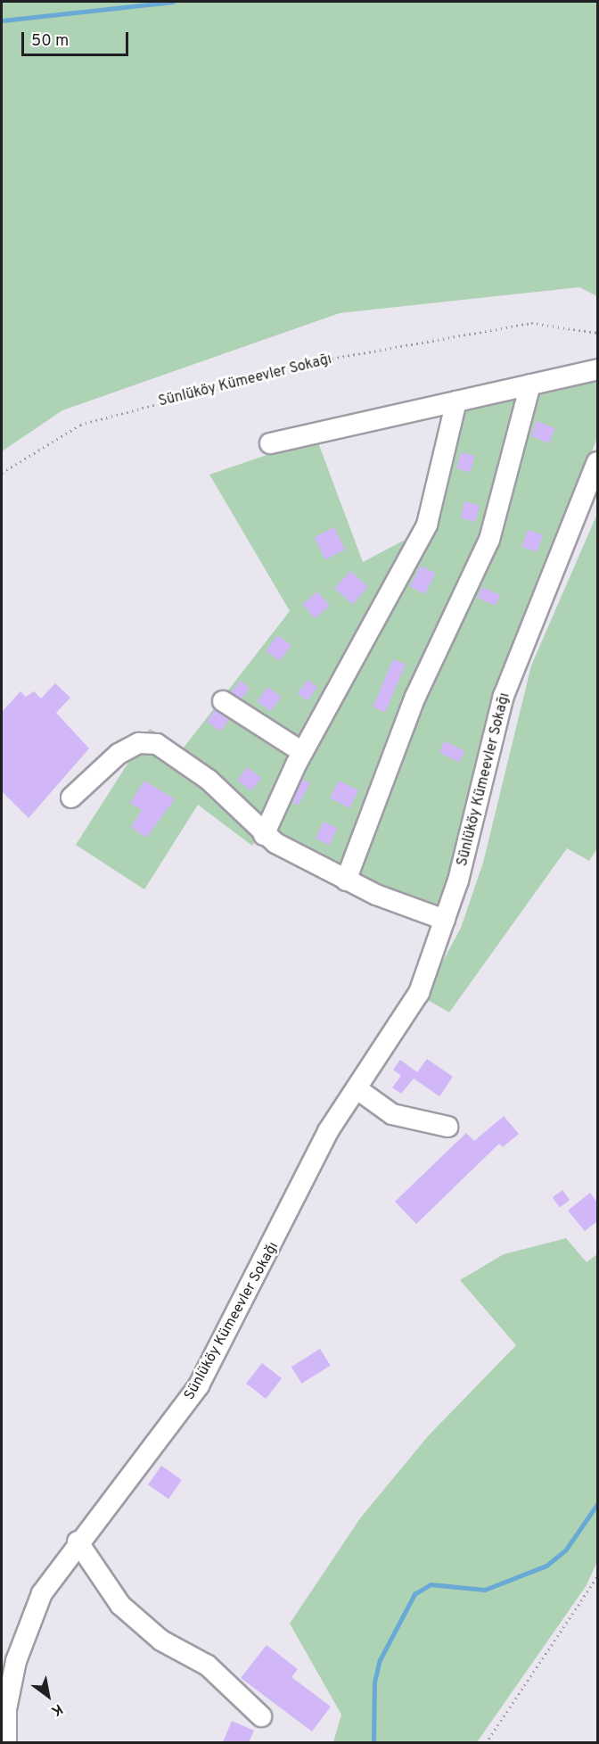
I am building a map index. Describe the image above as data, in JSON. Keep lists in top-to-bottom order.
{
  "streets": {
    "street": ["Sünlüköy Kümeevler Sokağı"]
  },
  "scale_bar": "50 m",
  "north": "bottom right"
}
